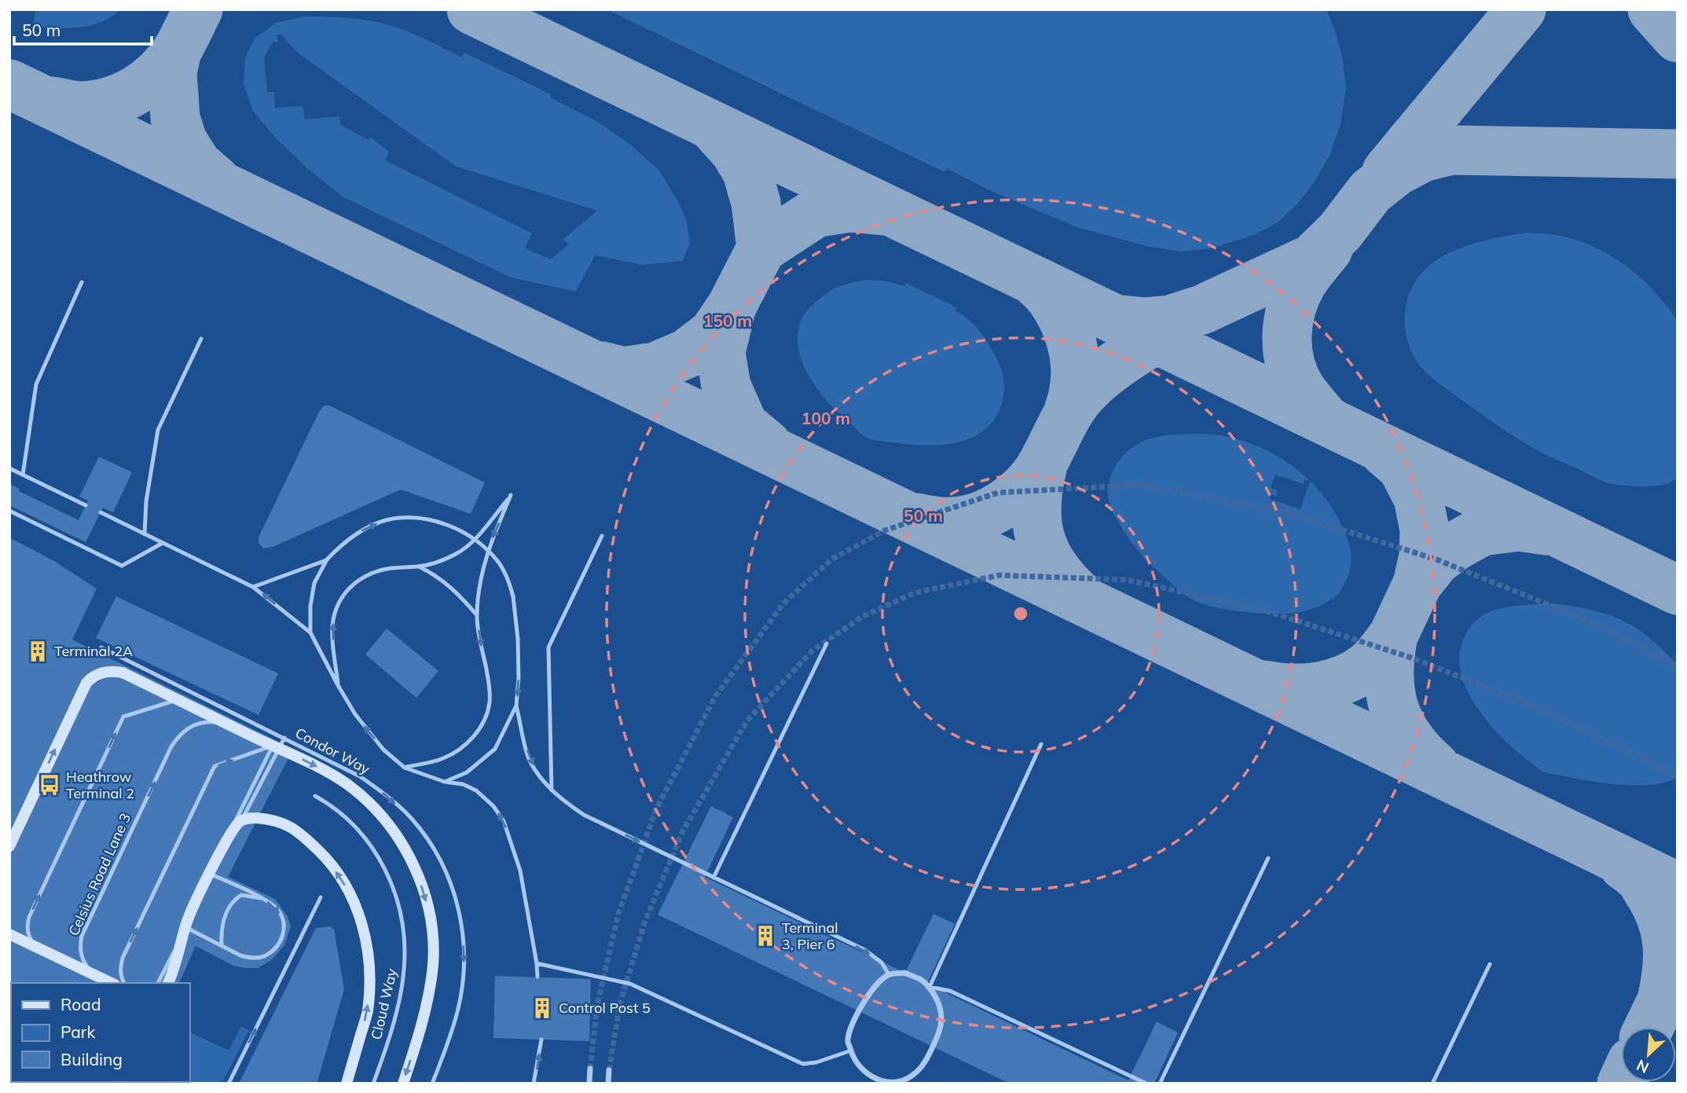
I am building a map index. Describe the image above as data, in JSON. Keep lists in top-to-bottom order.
{
  "streets": {
    "lane": ["Condor Way", "Celsius Road Lane 3", "Cloud Way"]
  },
  "one_way": ["Condor Way", "Celsius Road Lane 3"],
  "places": {
    "building": ["Terminal 2A", "Terminal 3, Pier 6", "Control Post 5"],
    "bus stop": ["Heathrow Terminal 2"]
  },
  "legend": ["Road", "Park", "Building"],
  "scale_bar": "50 m",
  "north": "bottom left",
  "rings": ["150 m", "100 m", "50 m"]
}
